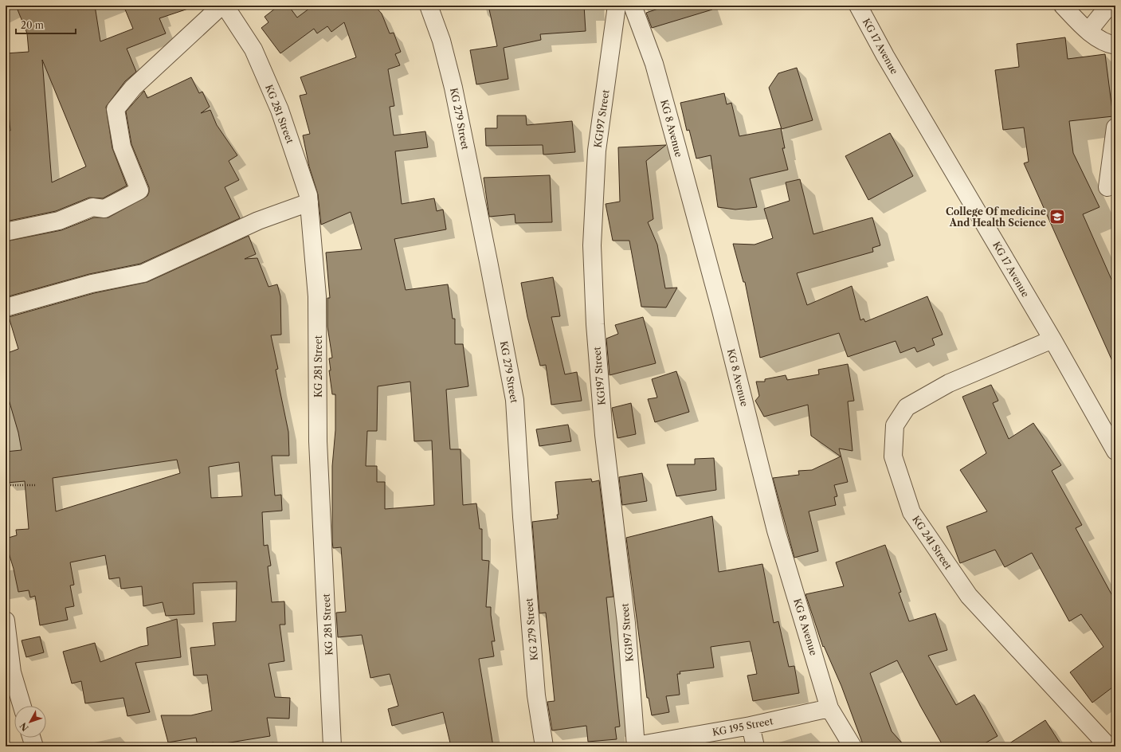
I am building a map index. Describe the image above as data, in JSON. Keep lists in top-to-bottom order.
{
  "streets": {
    "street": [
      "KG 17 Avenue",
      "KG 281 Street",
      "KG 279 Street",
      "KG197 Street",
      "KG 8 Avenue",
      "KG 241 Street",
      "KG 195 Street"
    ]
  },
  "crossings": [
    ["KG 17 Avenue", "KG 241 Street"],
    ["KG197 Street", "KG 195 Street"],
    ["KG 8 Avenue", "KG 195 Street"]
  ],
  "places": {
    "school or university": ["College Of medicine And Health Science"]
  },
  "scale_bar": "20 m",
  "north": "bottom left"
}
